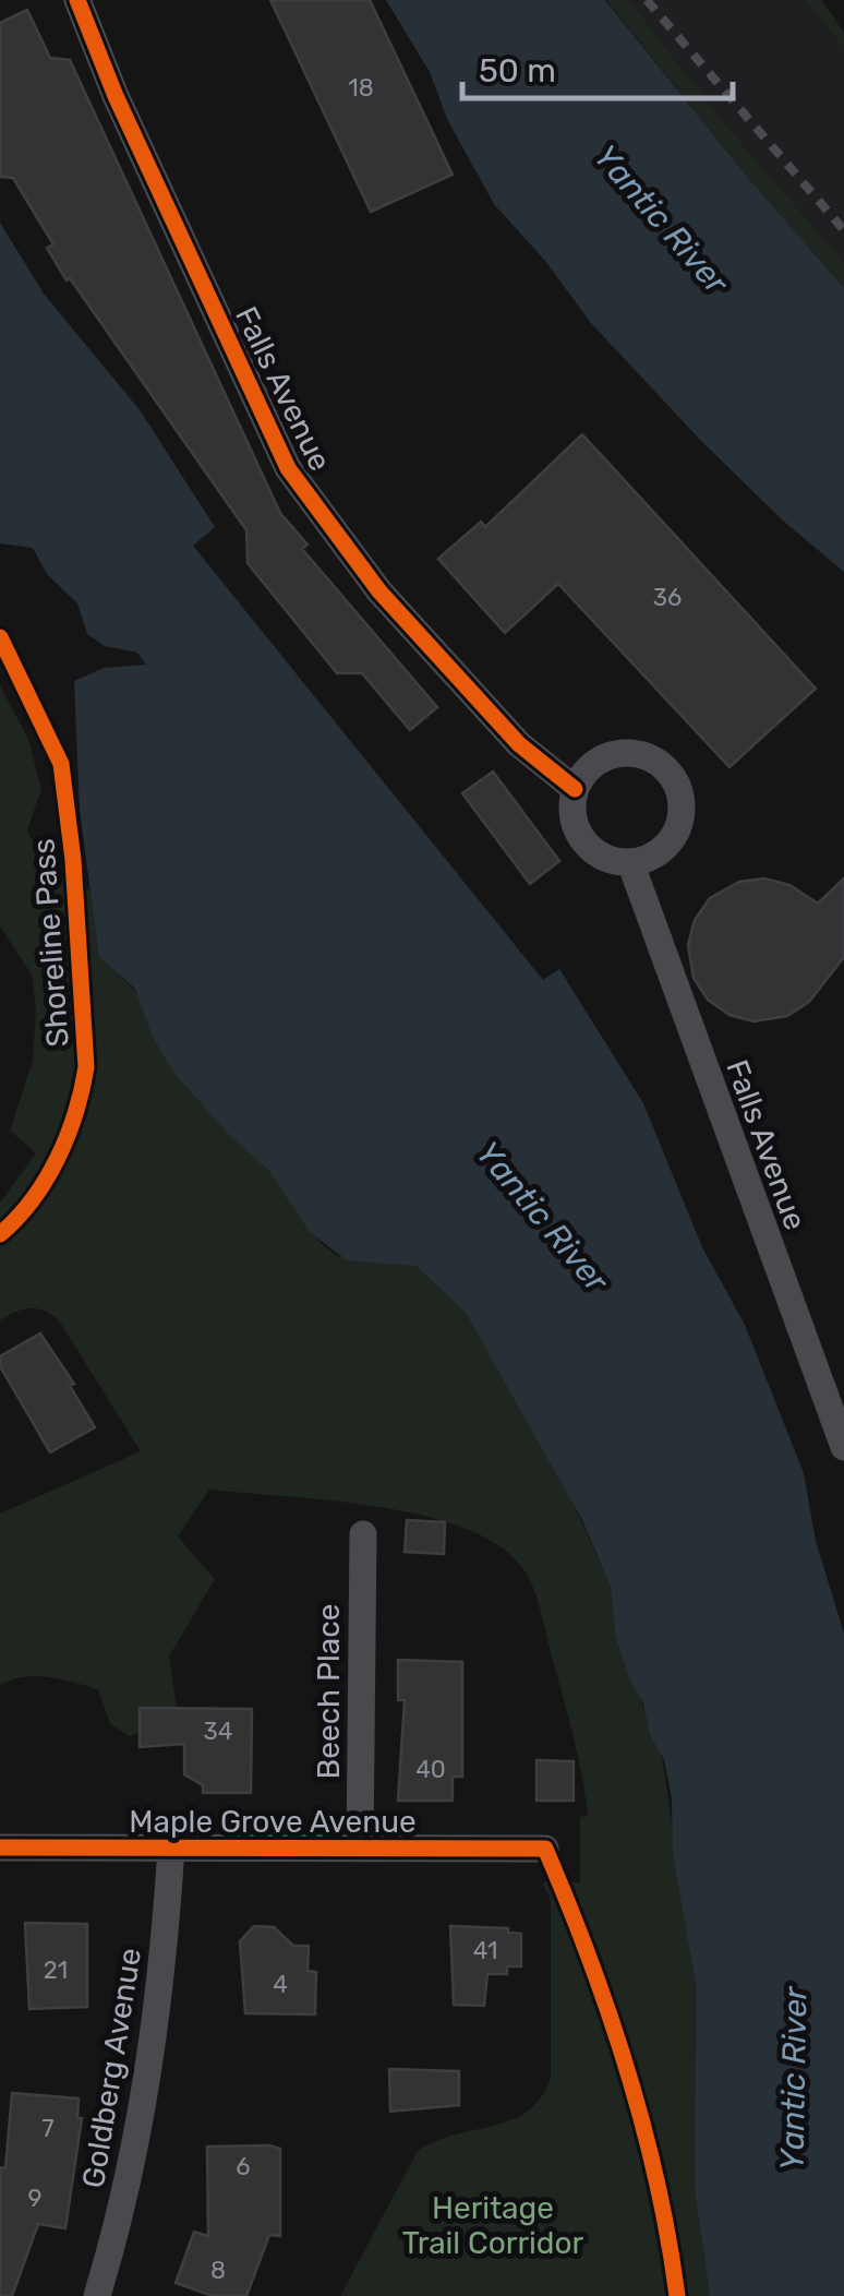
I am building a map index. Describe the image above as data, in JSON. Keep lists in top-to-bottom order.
{
  "streets": {
    "street": [
      "Falls Avenue",
      "Beech Place",
      "Maple Grove Avenue",
      "Goldberg Avenue"
    ],
    "cycle path": ["Shoreline Pass"]
  },
  "crossings": [
    ["Beech Place", "Maple Grove Avenue"],
    ["Maple Grove Avenue", "Goldberg Avenue"]
  ],
  "water": ["Yantic River"],
  "parks": ["Heritage Trail Corridor"],
  "house_numbers": [
    "18",
    "36",
    "34",
    "40",
    "41",
    "21",
    "4",
    "7",
    "6",
    "9",
    "8"
  ],
  "scale_bar": "50 m"
}
